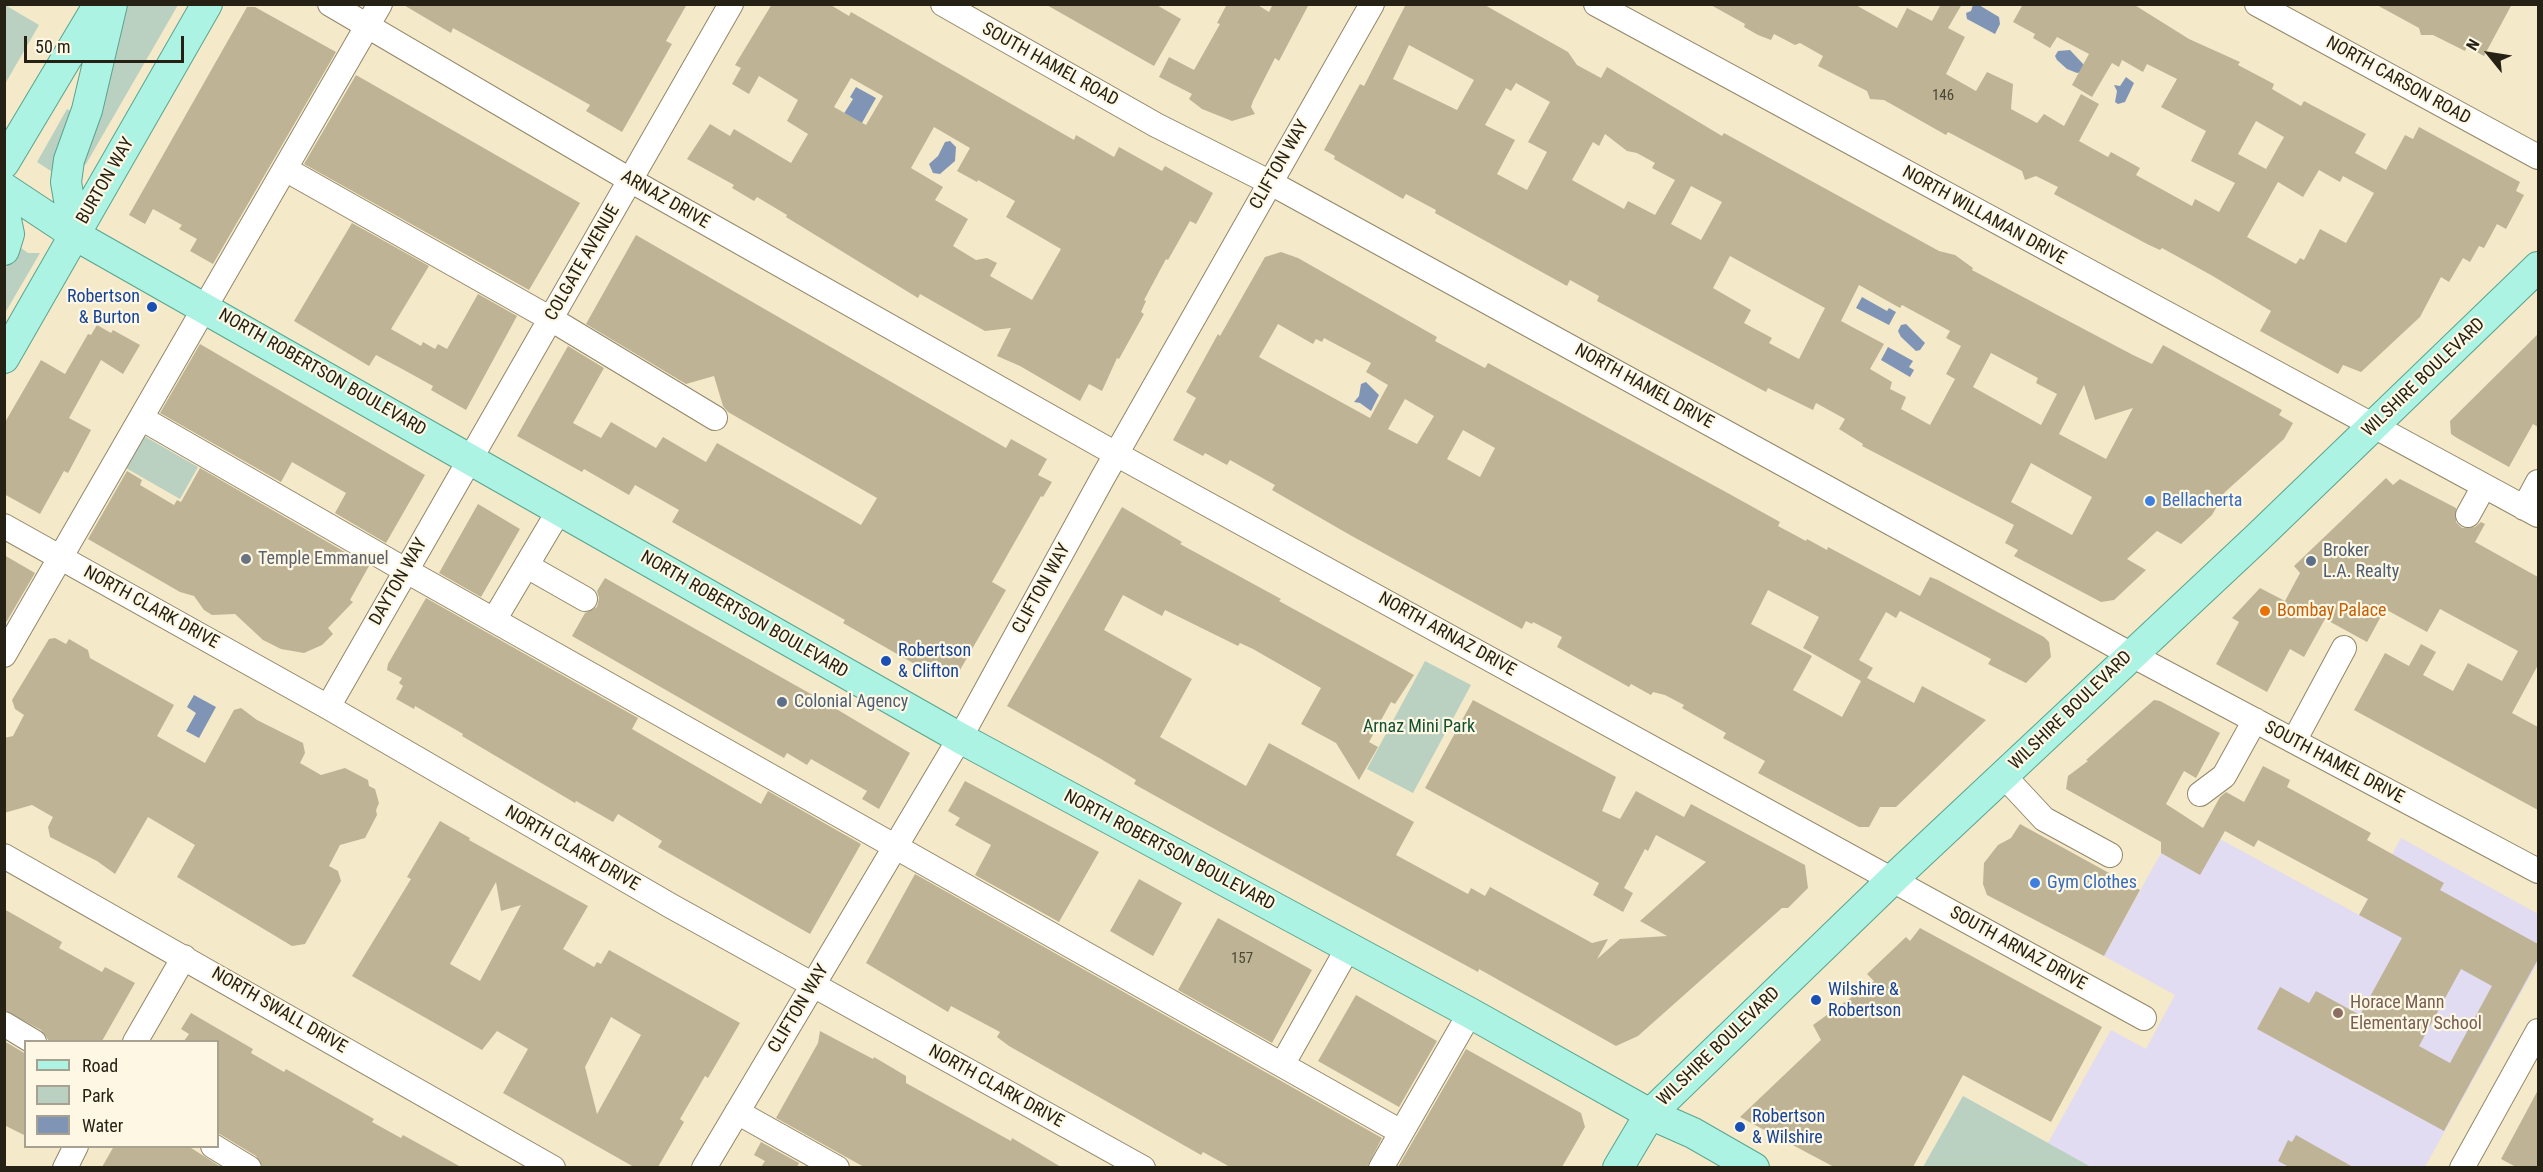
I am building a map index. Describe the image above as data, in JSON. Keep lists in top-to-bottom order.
{
  "streets": {
    "main road": ["BURTON WAY", "NORTH ROBERTSON BOULEVARD", "WILSHIRE BOULEVARD"],
    "street": [
      "SOUTH HAMEL ROAD",
      "NORTH CARSON ROAD",
      "CLIFTON WAY",
      "ARNAZ DRIVE",
      "NORTH WILLAMAN DRIVE",
      "COLGATE AVENUE",
      "NORTH HAMEL DRIVE",
      "DAYTON WAY",
      "NORTH CLARK DRIVE",
      "NORTH ARNAZ DRIVE",
      "SOUTH HAMEL DRIVE",
      "SOUTH ARNAZ DRIVE",
      "NORTH SWALL DRIVE"
    ]
  },
  "crossings": [
    ["SOUTH HAMEL ROAD", "NORTH HAMEL DRIVE"],
    ["CLIFTON WAY", "NORTH ROBERTSON BOULEVARD"],
    ["CLIFTON WAY", "NORTH HAMEL DRIVE"],
    ["CLIFTON WAY", "NORTH CLARK DRIVE"],
    ["CLIFTON WAY", "NORTH ARNAZ DRIVE"],
    ["BURTON WAY", "NORTH ROBERTSON BOULEVARD"],
    ["ARNAZ DRIVE", "COLGATE AVENUE"],
    ["ARNAZ DRIVE", "NORTH ARNAZ DRIVE"],
    ["NORTH WILLAMAN DRIVE", "WILSHIRE BOULEVARD"],
    ["COLGATE AVENUE", "NORTH ROBERTSON BOULEVARD"],
    ["COLGATE AVENUE", "DAYTON WAY"],
    ["NORTH ROBERTSON BOULEVARD", "WILSHIRE BOULEVARD"],
    ["NORTH ROBERTSON BOULEVARD", "DAYTON WAY"],
    ["WILSHIRE BOULEVARD", "NORTH HAMEL DRIVE"],
    ["WILSHIRE BOULEVARD", "NORTH ARNAZ DRIVE"],
    ["WILSHIRE BOULEVARD", "SOUTH HAMEL DRIVE"],
    ["WILSHIRE BOULEVARD", "SOUTH ARNAZ DRIVE"],
    ["NORTH HAMEL DRIVE", "SOUTH HAMEL DRIVE"],
    ["DAYTON WAY", "NORTH CLARK DRIVE"],
    ["NORTH ARNAZ DRIVE", "SOUTH ARNAZ DRIVE"]
  ],
  "parks": ["Arnaz Mini Park"],
  "places": [
    "Robertson & Burton",
    "Bellacherta",
    "Temple Emmanuel",
    "Broker L.A. Realty",
    "Bombay Palace",
    "Robertson & Clifton",
    "Colonial Agency",
    "Gym Clothes",
    "Wilshire & Robertson",
    "Horace Mann Elementary School",
    "Robertson & Wilshire"
  ],
  "house_numbers": ["146", "157"],
  "legend": ["Road", "Park", "Water"],
  "scale_bar": "50 m",
  "north": "top left"
}
